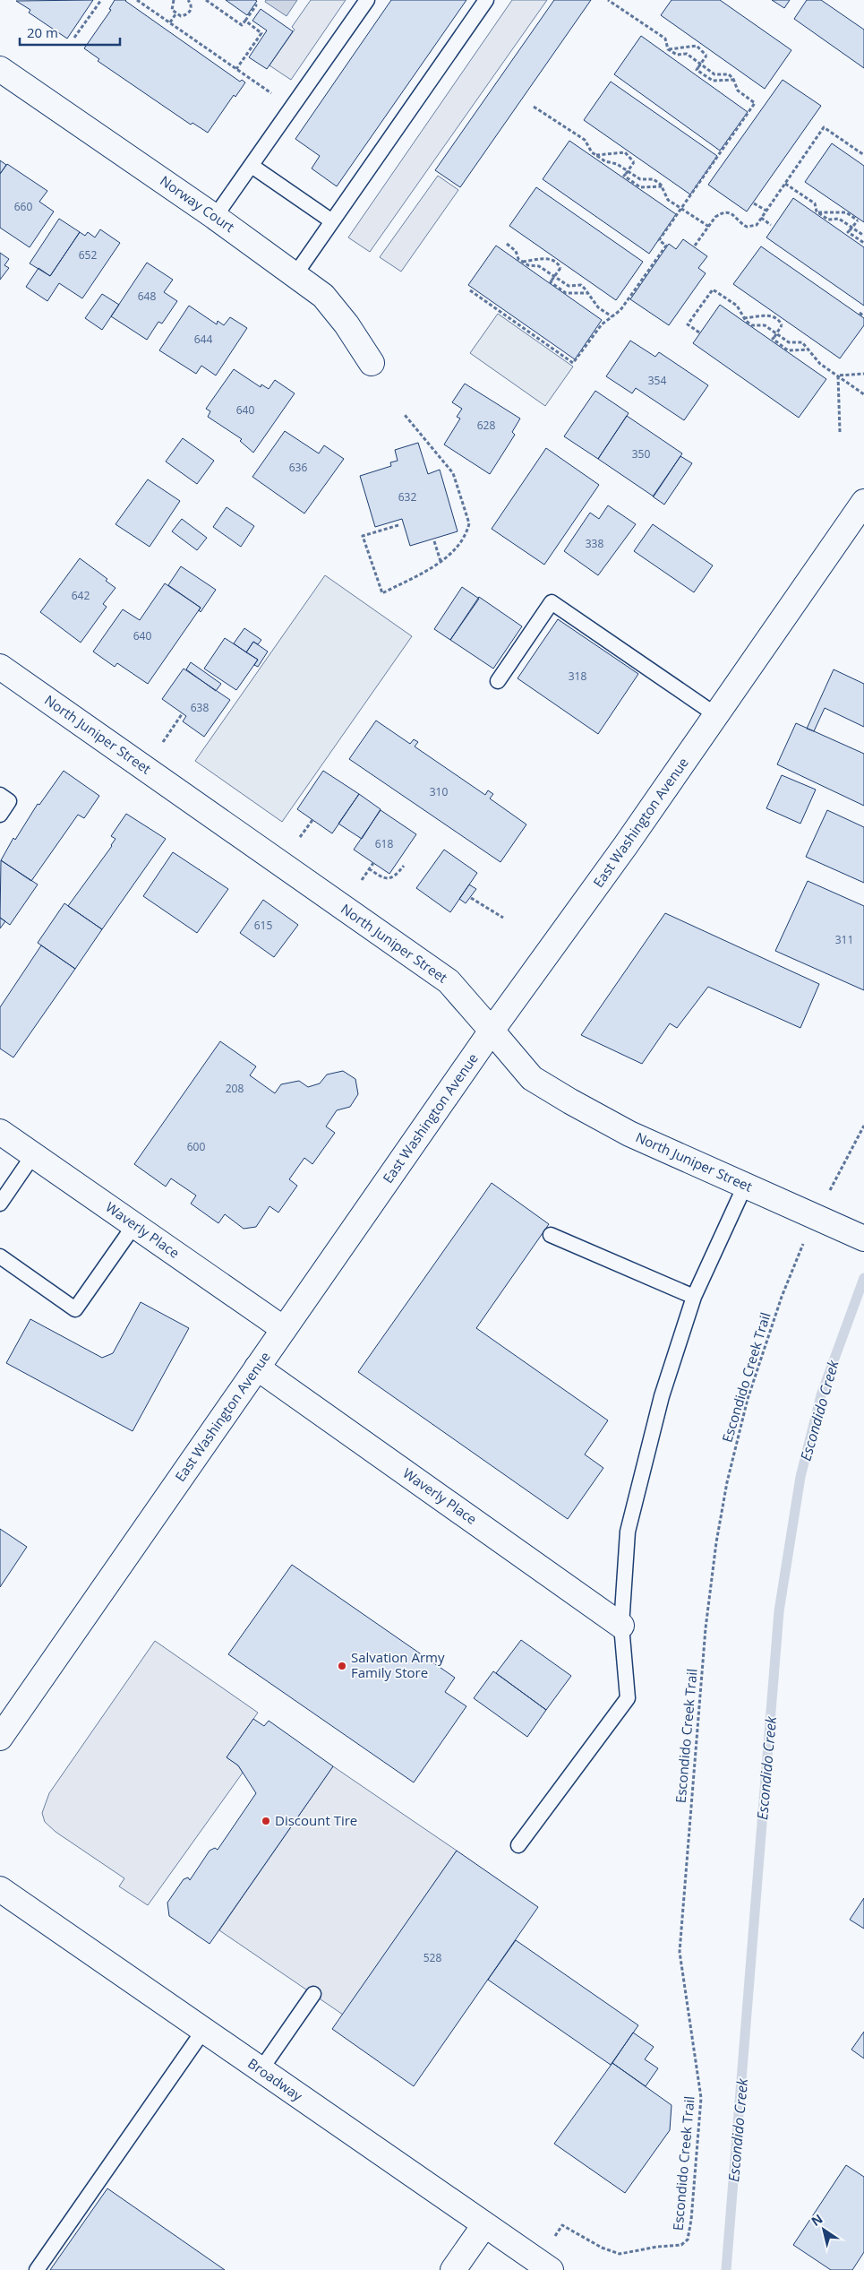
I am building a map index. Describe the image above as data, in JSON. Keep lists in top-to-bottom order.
{
  "streets": {
    "street": [
      "Norway Court",
      "North Juniper Street",
      "East Washington Avenue",
      "Waverly Place",
      "Broadway"
    ],
    "path": ["Escondido Creek Trail"]
  },
  "crossings": [
    ["North Juniper Street", "East Washington Avenue"],
    ["North Juniper Street", "Escondido Creek Trail"],
    ["East Washington Avenue", "Waverly Place"]
  ],
  "water": ["Escondido Creek"],
  "places": ["Salvation Army Family Store", "Discount Tire"],
  "house_numbers": [
    "660",
    "652",
    "648",
    "644",
    "354",
    "640",
    "628",
    "350",
    "636",
    "632",
    "338",
    "642",
    "640",
    "318",
    "638",
    "310",
    "618",
    "615",
    "311",
    "208",
    "600",
    "528"
  ],
  "scale_bar": "20 m",
  "north": "top left"
}
